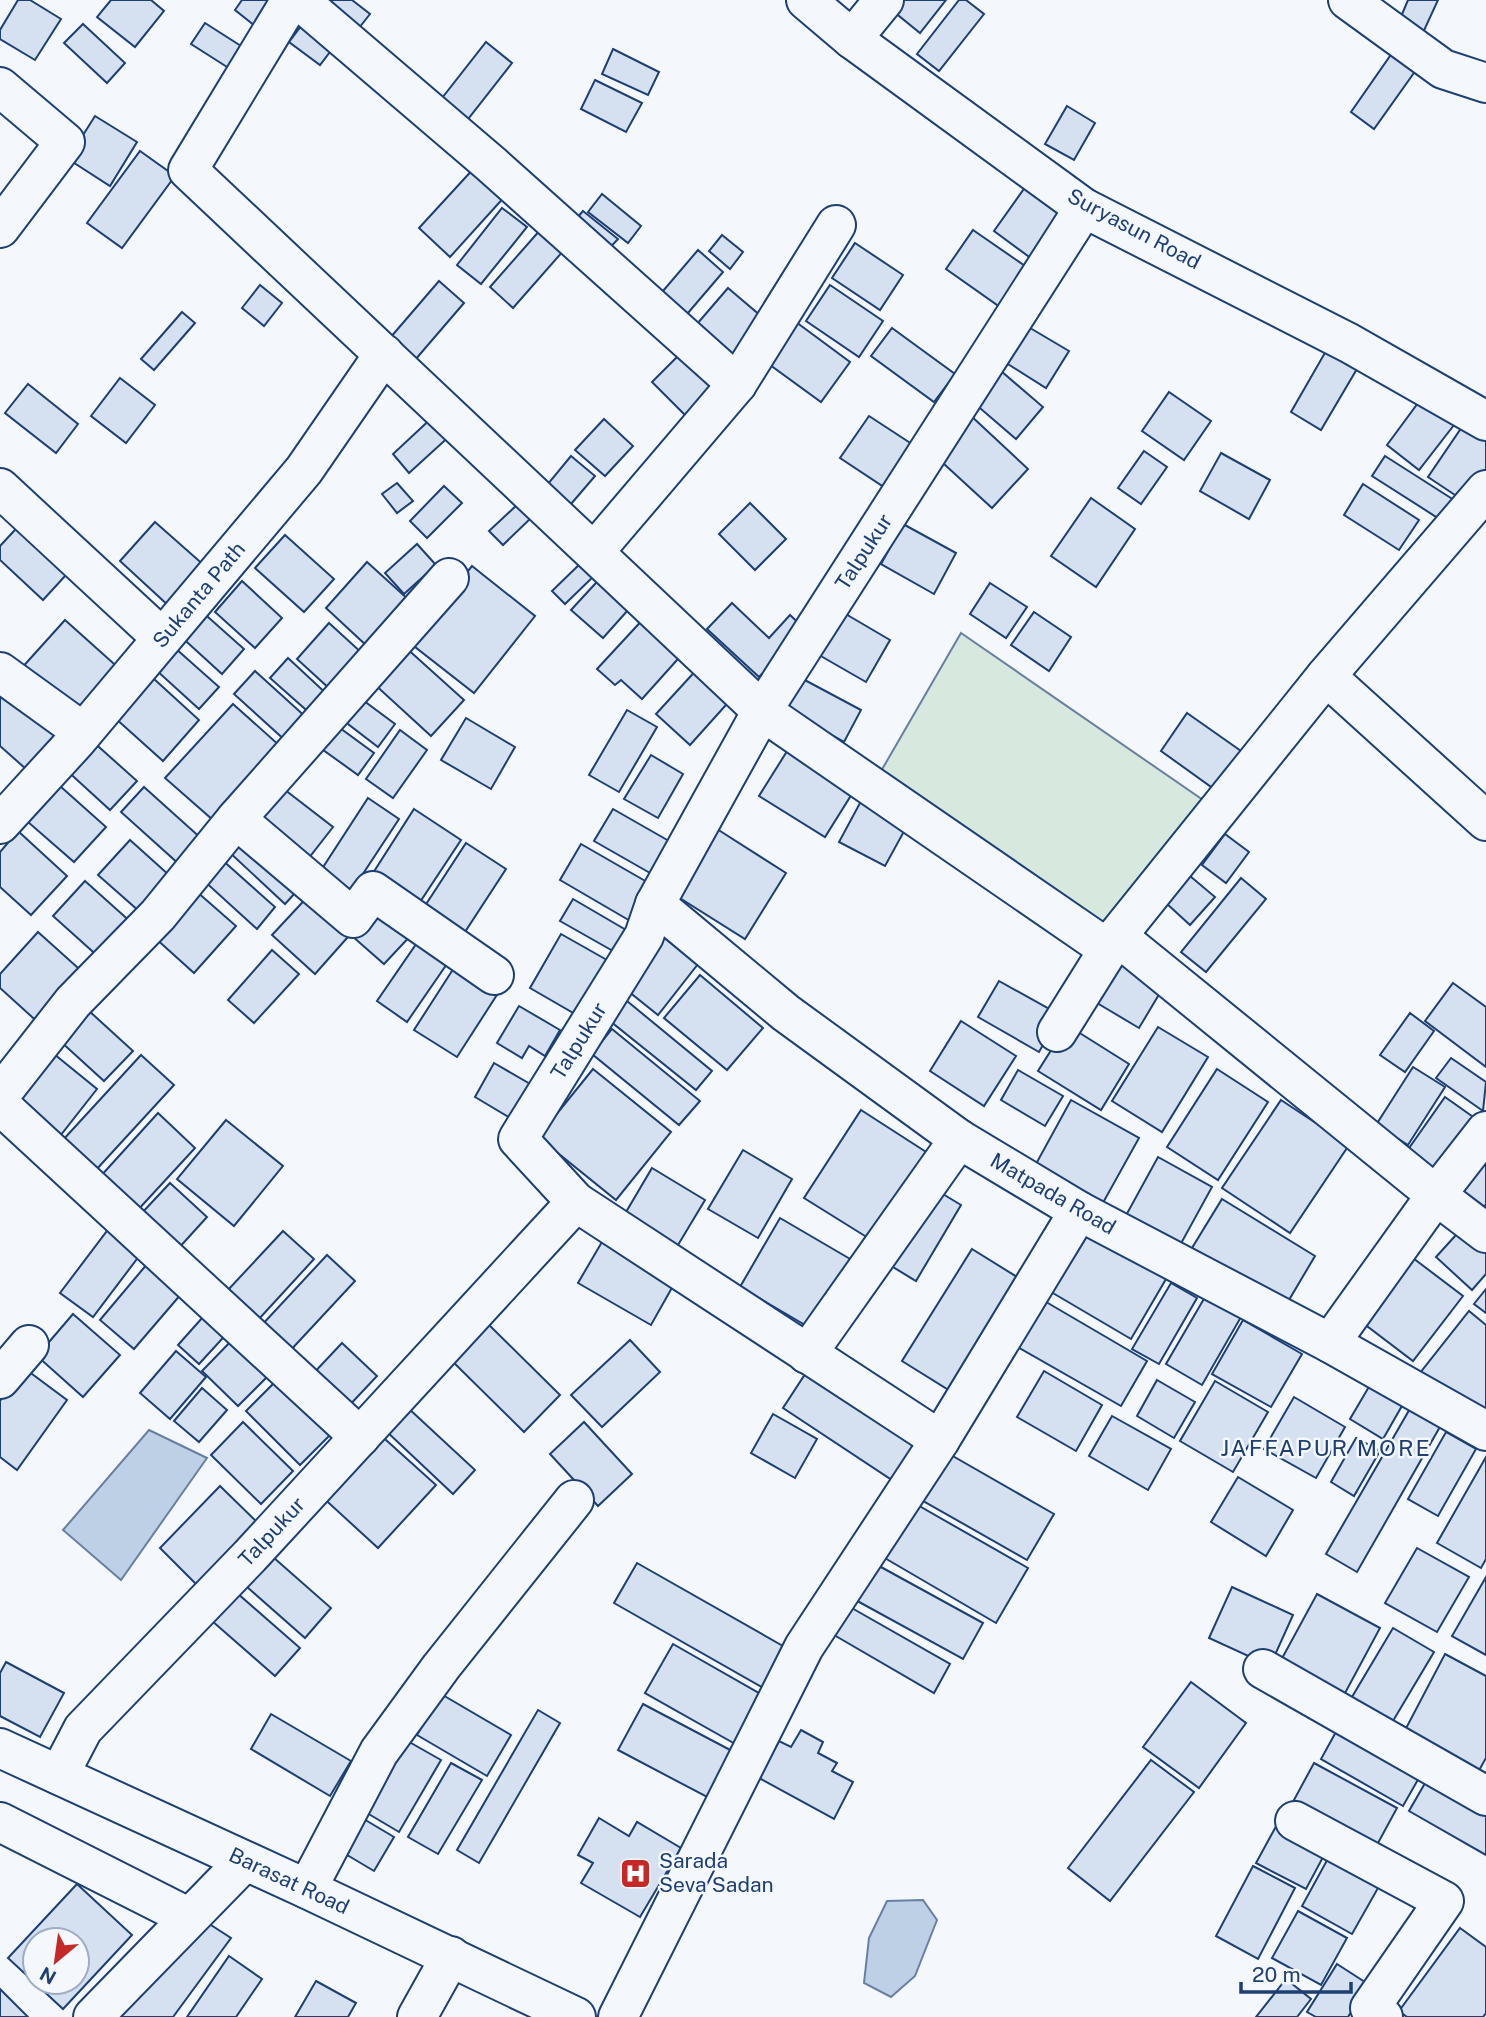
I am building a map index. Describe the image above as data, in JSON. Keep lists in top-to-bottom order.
{
  "streets": {
    "street": [
      "Suryasun Road",
      "Talpukur",
      "Sukanta Path",
      "Matpada Road",
      "Barasat Road"
    ]
  },
  "crossings": [
    ["Suryasun Road", "Talpukur"],
    ["Talpukur", "Matpada Road"],
    ["Talpukur", "Barasat Road"]
  ],
  "districts": ["JAFFAPUR MORE"],
  "places": {
    "hospital": ["Sarada Seva Sadan"]
  },
  "scale_bar": "20 m",
  "north": "bottom left"
}
